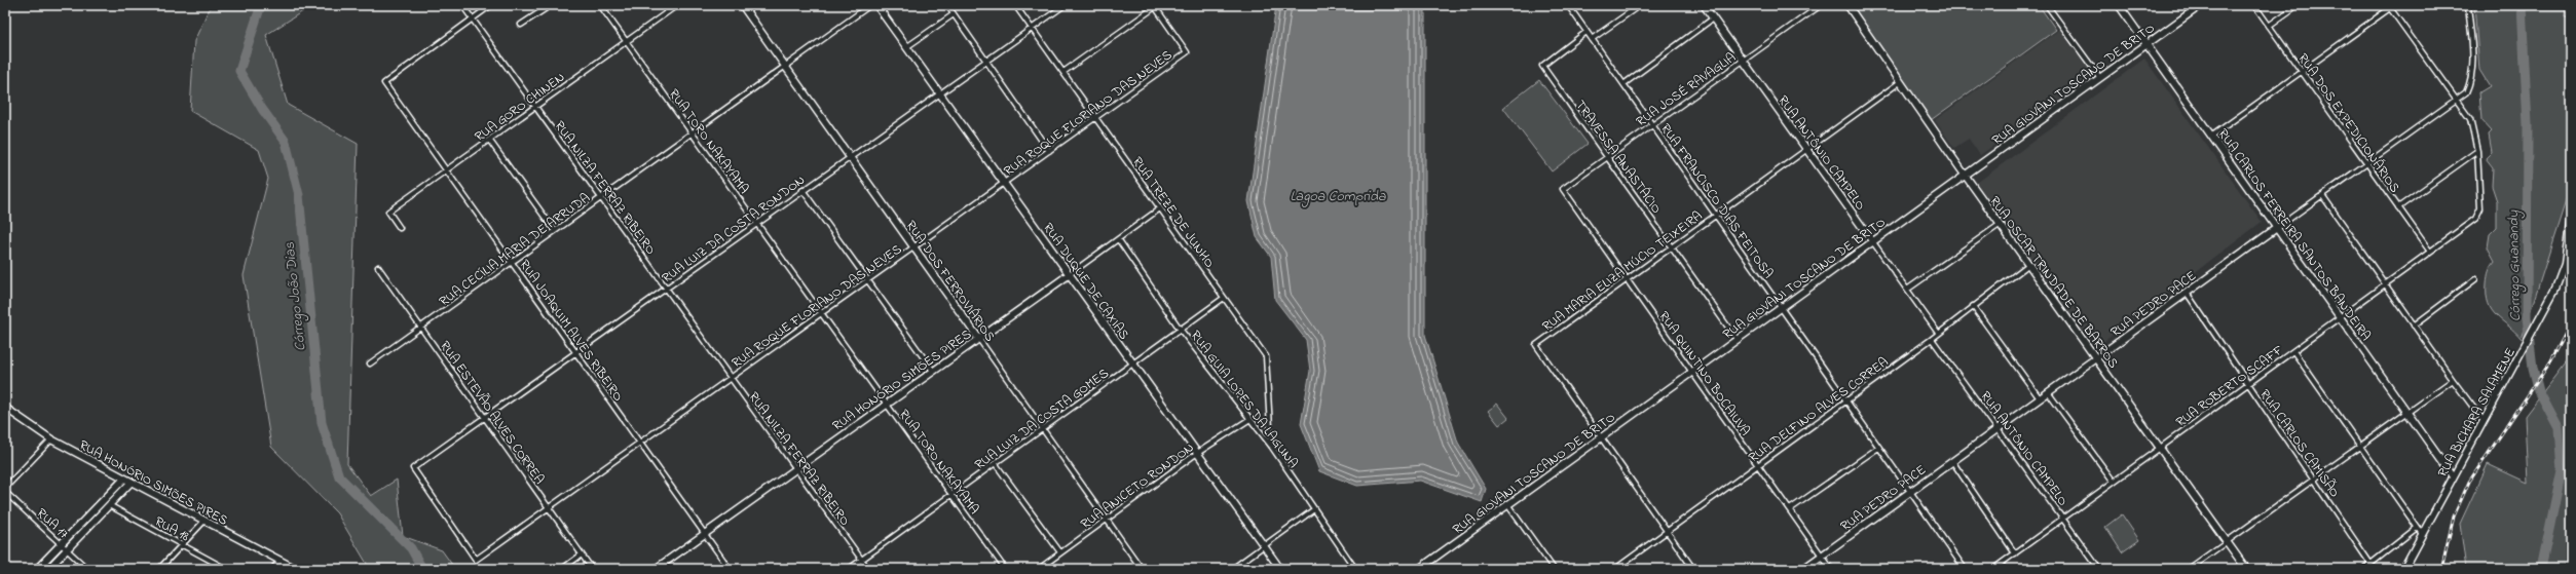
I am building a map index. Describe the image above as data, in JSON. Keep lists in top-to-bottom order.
{
  "streets": {
    "main road": [
      "RUA GIOVANI TOSCANO DE BRITO",
      "RUA ANTÔNIO CAMPELO",
      "RUA CARLOS FERREIRA SANTOS BANDEIRA",
      "RUA DOS FERROVIÁRIOS",
      "RUA DUQUE DE CAXIAS",
      "RUA OSCAR TRINDADE DE BARROS",
      "RUA PEDRO PACE",
      "RUA HONÓRIO SIMÕES PIRES",
      "RUA BICHARA SALAMENE"
    ],
    "street": [
      "RUA JOSÉ RAVAGLIA",
      "RUA GORO CHINEN",
      "RUA ROQUE FLORIANO DAS NEVES",
      "RUA DOS EXPEDICIONÁRIOS",
      "RUA TORO NAKAYAMA",
      "TRAVESSA ANASTÁCIO",
      "RUA NILZA FERRAZ RIBEIRO",
      "RUA FRANCISCO DIAS FEITOSA",
      "RUA TREZE DE JUNHO",
      "RUA LUIZ DA COSTA RONDON",
      "RUA CECÍLIA MARIA DE ARRUDA",
      "RUA MARIA ELIZA MÚCIO TEIXEIRA",
      "RUA JOAQUIM ALVES RIBEIRO",
      "RUA QUINTINO BOCAIUVA",
      "RUA ROBERTO SCAFF",
      "RUA GUIA LOPES DA LAGUNA",
      "RUA DELFINO ALVES CORREA",
      "RUA ESTEVÃO ALVES CORREA",
      "RUA LUIZ DA COSTA GOMES",
      "RUA CARLOS CAMISÃO",
      "RUA ANICETO RONDON",
      "RUA 17",
      "RUA 18"
    ]
  },
  "crossings": [
    ["RUA GIOVANI TOSCANO DE BRITO", "RUA ANTÔNIO CAMPELO"],
    ["RUA GIOVANI TOSCANO DE BRITO", "TRAVESSA ANASTÁCIO"],
    ["RUA GIOVANI TOSCANO DE BRITO", "RUA FRANCISCO DIAS FEITOSA"],
    ["RUA GIOVANI TOSCANO DE BRITO", "RUA CARLOS FERREIRA SANTOS BANDEIRA"],
    ["RUA GIOVANI TOSCANO DE BRITO", "RUA MARIA ELIZA MÚCIO TEIXEIRA"],
    ["RUA GIOVANI TOSCANO DE BRITO", "RUA OSCAR TRINDADE DE BARROS"],
    ["RUA GIOVANI TOSCANO DE BRITO", "RUA QUINTINO BOCAIUVA"],
    ["RUA JOSÉ RAVAGLIA", "RUA ANTÔNIO CAMPELO"],
    ["RUA JOSÉ RAVAGLIA", "TRAVESSA ANASTÁCIO"],
    ["RUA JOSÉ RAVAGLIA", "RUA FRANCISCO DIAS FEITOSA"],
    ["RUA JOSÉ RAVAGLIA", "RUA QUINTINO BOCAIUVA"],
    ["RUA GORO CHINEN", "RUA TORO NAKAYAMA"],
    ["RUA GORO CHINEN", "RUA NILZA FERRAZ RIBEIRO"],
    ["RUA GORO CHINEN", "RUA JOAQUIM ALVES RIBEIRO"],
    ["RUA ROQUE FLORIANO DAS NEVES", "RUA TORO NAKAYAMA"],
    ["RUA ROQUE FLORIANO DAS NEVES", "RUA NILZA FERRAZ RIBEIRO"],
    ["RUA ROQUE FLORIANO DAS NEVES", "RUA TREZE DE JUNHO"],
    ["RUA ROQUE FLORIANO DAS NEVES", "RUA LUIZ DA COSTA RONDON"],
    ["RUA ROQUE FLORIANO DAS NEVES", "RUA DOS FERROVIÁRIOS"],
    ["RUA ROQUE FLORIANO DAS NEVES", "RUA DUQUE DE CAXIAS"],
    ["RUA ROQUE FLORIANO DAS NEVES", "RUA JOAQUIM ALVES RIBEIRO"],
    ["RUA ROQUE FLORIANO DAS NEVES", "RUA ESTEVÃO ALVES CORREA"],
    ["RUA DOS EXPEDICIONÁRIOS", "RUA PEDRO PACE"],
    ["RUA DOS EXPEDICIONÁRIOS", "RUA ROBERTO SCAFF"],
    ["RUA TORO NAKAYAMA", "RUA LUIZ DA COSTA RONDON"],
    ["RUA TORO NAKAYAMA", "RUA CECÍLIA MARIA DE ARRUDA"],
    ["RUA TORO NAKAYAMA", "RUA HONÓRIO SIMÕES PIRES"],
    ["RUA TORO NAKAYAMA", "RUA LUIZ DA COSTA GOMES"],
    ["RUA ANTÔNIO CAMPELO", "RUA MARIA ELIZA MÚCIO TEIXEIRA"],
    ["RUA ANTÔNIO CAMPELO", "RUA PEDRO PACE"],
    ["RUA ANTÔNIO CAMPELO", "RUA ROBERTO SCAFF"],
    ["RUA ANTÔNIO CAMPELO", "RUA DELFINO ALVES CORREA"],
    ["TRAVESSA ANASTÁCIO", "RUA FRANCISCO DIAS FEITOSA"],
    ["TRAVESSA ANASTÁCIO", "RUA MARIA ELIZA MÚCIO TEIXEIRA"],
    ["RUA NILZA FERRAZ RIBEIRO", "RUA LUIZ DA COSTA RONDON"],
    ["RUA NILZA FERRAZ RIBEIRO", "RUA CECÍLIA MARIA DE ARRUDA"],
    ["RUA NILZA FERRAZ RIBEIRO", "RUA JOAQUIM ALVES RIBEIRO"],
    ["RUA NILZA FERRAZ RIBEIRO", "RUA HONÓRIO SIMÕES PIRES"],
    ["RUA NILZA FERRAZ RIBEIRO", "RUA LUIZ DA COSTA GOMES"],
    ["RUA FRANCISCO DIAS FEITOSA", "RUA MARIA ELIZA MÚCIO TEIXEIRA"],
    ["RUA FRANCISCO DIAS FEITOSA", "RUA PEDRO PACE"],
    ["RUA FRANCISCO DIAS FEITOSA", "RUA DELFINO ALVES CORREA"],
    ["RUA TREZE DE JUNHO", "RUA LUIZ DA COSTA RONDON"],
    ["RUA TREZE DE JUNHO", "RUA HONÓRIO SIMÕES PIRES"],
    ["RUA TREZE DE JUNHO", "RUA GUIA LOPES DA LAGUNA"],
    ["RUA TREZE DE JUNHO", "RUA LUIZ DA COSTA GOMES"],
    ["RUA LUIZ DA COSTA RONDON", "RUA DOS FERROVIÁRIOS"],
    ["RUA LUIZ DA COSTA RONDON", "RUA DUQUE DE CAXIAS"],
    ["RUA LUIZ DA COSTA RONDON", "RUA JOAQUIM ALVES RIBEIRO"],
    ["RUA LUIZ DA COSTA RONDON", "RUA ESTEVÃO ALVES CORREA"],
    ["RUA CARLOS FERREIRA SANTOS BANDEIRA", "RUA PEDRO PACE"],
    ["RUA CARLOS FERREIRA SANTOS BANDEIRA", "RUA ROBERTO SCAFF"],
    ["RUA CARLOS FERREIRA SANTOS BANDEIRA", "RUA BICHARA SALAMENE"],
    ["RUA CECÍLIA MARIA DE ARRUDA", "RUA DOS FERROVIÁRIOS"],
    ["RUA CECÍLIA MARIA DE ARRUDA", "RUA JOAQUIM ALVES RIBEIRO"],
    ["RUA CECÍLIA MARIA DE ARRUDA", "RUA ESTEVÃO ALVES CORREA"],
    ["RUA MARIA ELIZA MÚCIO TEIXEIRA", "RUA OSCAR TRINDADE DE BARROS"],
    ["RUA MARIA ELIZA MÚCIO TEIXEIRA", "RUA QUINTINO BOCAIUVA"],
    ["RUA DOS FERROVIÁRIOS", "RUA HONÓRIO SIMÕES PIRES"],
    ["RUA DOS FERROVIÁRIOS", "RUA LUIZ DA COSTA GOMES"],
    ["RUA DOS FERROVIÁRIOS", "RUA ANICETO RONDON"],
    ["RUA DUQUE DE CAXIAS", "RUA HONÓRIO SIMÕES PIRES"],
    ["RUA DUQUE DE CAXIAS", "RUA LUIZ DA COSTA GOMES"],
    ["RUA DUQUE DE CAXIAS", "RUA ANICETO RONDON"],
    ["RUA OSCAR TRINDADE DE BARROS", "RUA PEDRO PACE"],
    ["RUA OSCAR TRINDADE DE BARROS", "RUA ROBERTO SCAFF"],
    ["RUA OSCAR TRINDADE DE BARROS", "RUA DELFINO ALVES CORREA"],
    ["RUA PEDRO PACE", "RUA QUINTINO BOCAIUVA"],
    ["RUA PEDRO PACE", "RUA CARLOS CAMISÃO"],
    ["RUA JOAQUIM ALVES RIBEIRO", "RUA HONÓRIO SIMÕES PIRES"],
    ["RUA QUINTINO BOCAIUVA", "RUA DELFINO ALVES CORREA"],
    ["RUA HONÓRIO SIMÕES PIRES", "RUA GUIA LOPES DA LAGUNA"],
    ["RUA ROBERTO SCAFF", "RUA CARLOS CAMISÃO"],
    ["RUA GUIA LOPES DA LAGUNA", "RUA LUIZ DA COSTA GOMES"],
    ["RUA GUIA LOPES DA LAGUNA", "RUA ANICETO RONDON"]
  ],
  "water": ["Lagoa Comprida", "Córrego Guanandy", "Córrego João Dias"]
}
